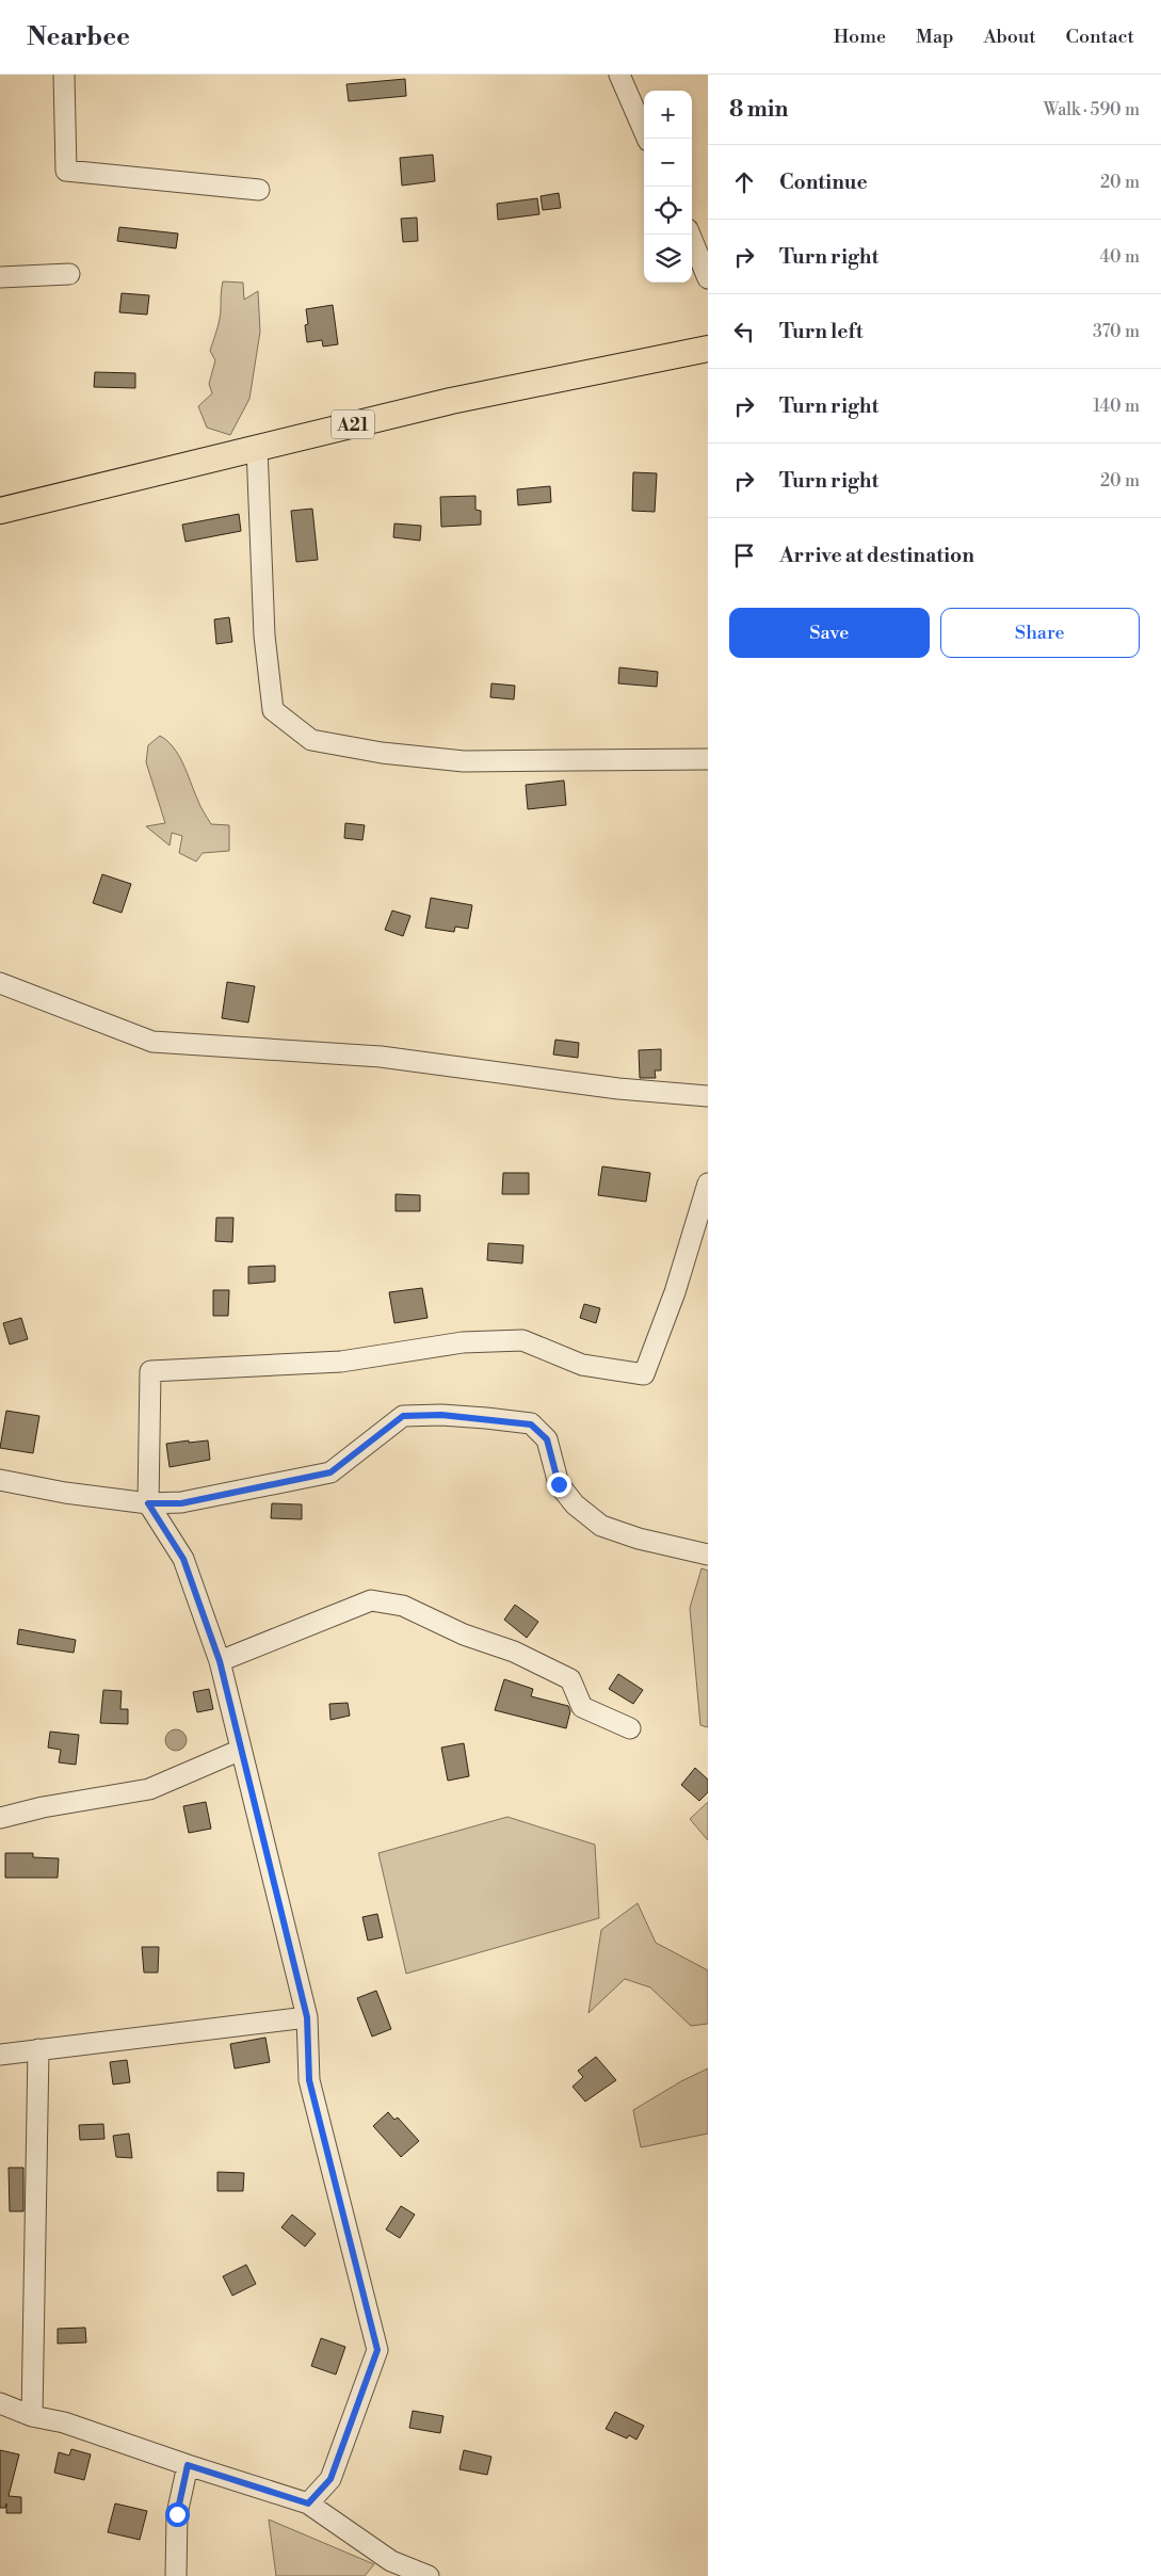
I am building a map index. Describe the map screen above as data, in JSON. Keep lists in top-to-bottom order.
{
  "streets": {
    "main road": ["A21"]
  },
  "page": {
    "header": "Nearbee",
    "nav": [
      "Home",
      "Map",
      "About",
      "Contact"
    ],
    "heading": ["8 min", "Walk · 590 m"],
    "map_buttons": ["+", "−"],
    "list": [
      ["Continue", "20 m"],
      ["Turn right", "40 m"],
      ["Turn left", "370 m"],
      ["Turn right", "140 m"],
      ["Turn right", "20 m"],
      "Arrive at destination"
    ],
    "buttons": ["Save", "Share"]
  }
}
